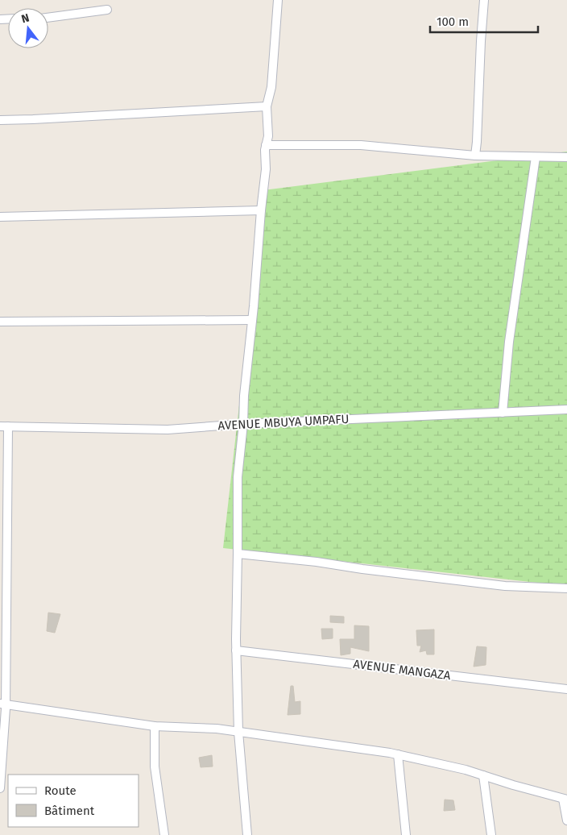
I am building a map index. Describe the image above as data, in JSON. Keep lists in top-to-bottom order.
{
  "streets": {
    "street": ["AVENUE MBUYA UMPAFU", "AVENUE MANGAZA"]
  },
  "legend": ["Route", "Bâtiment"],
  "scale_bar": "100 m",
  "north": "top"
}
